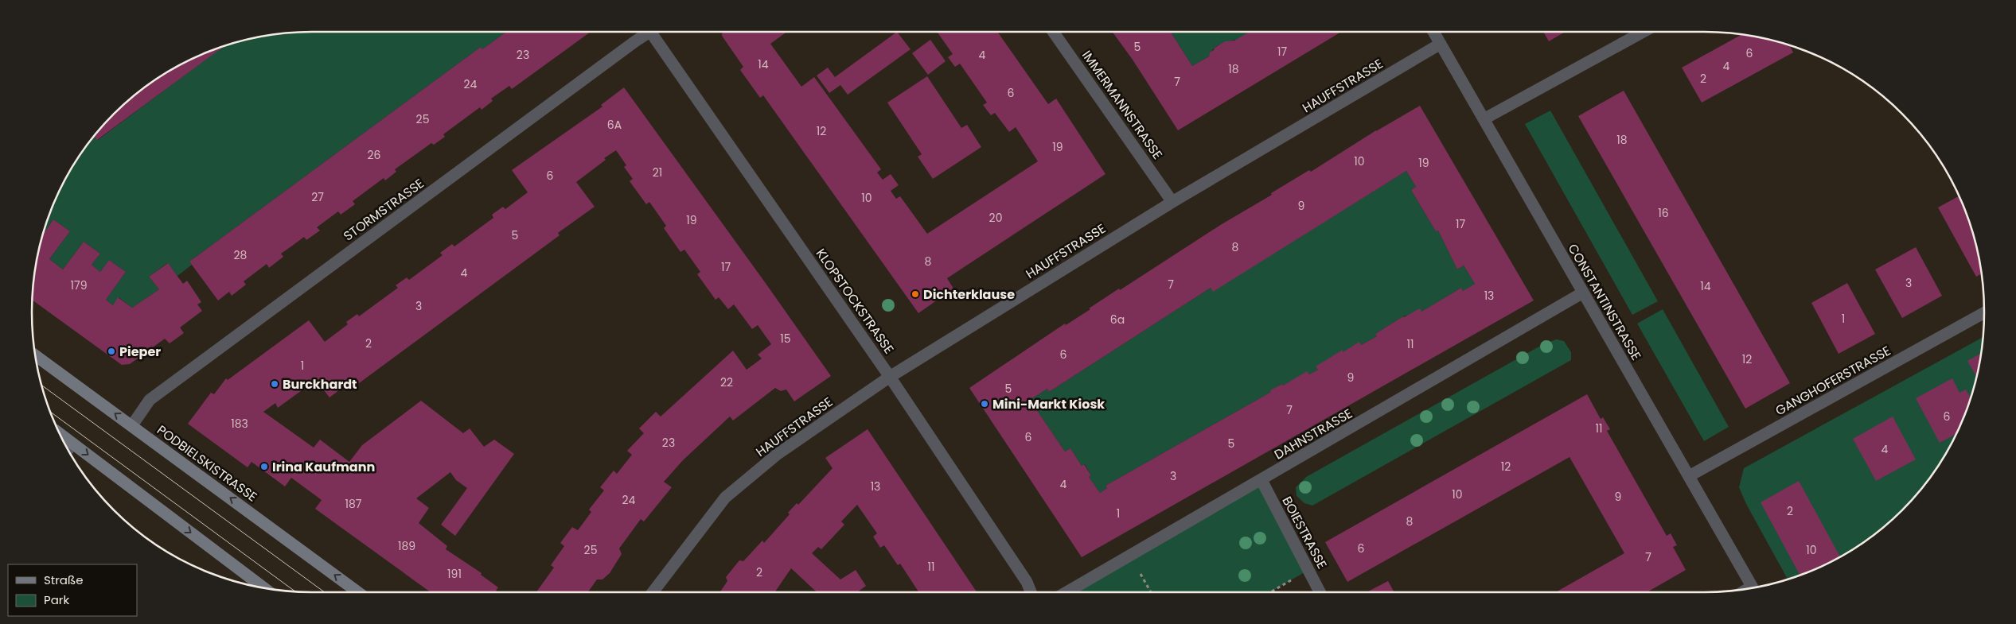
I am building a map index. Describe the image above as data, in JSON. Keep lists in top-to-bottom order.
{
  "streets": {
    "main road": ["PODBIELSKISTRASSE"],
    "street": [
      "HAUFFSTRASSE",
      "IMMERMANNSTRASSE",
      "STORMSTRASSE",
      "KLOPSTOCKSTRASSE",
      "CONSTANTINSTRASSE",
      "GANGHOFERSTRASSE",
      "DAHNSTRASSE",
      "BOIESTRASSE"
    ]
  },
  "crossings": [
    ["HAUFFSTRASSE", "IMMERMANNSTRASSE"],
    ["HAUFFSTRASSE", "KLOPSTOCKSTRASSE"],
    ["HAUFFSTRASSE", "CONSTANTINSTRASSE"],
    ["STORMSTRASSE", "PODBIELSKISTRASSE"],
    ["CONSTANTINSTRASSE", "GANGHOFERSTRASSE"],
    ["CONSTANTINSTRASSE", "DAHNSTRASSE"],
    ["DAHNSTRASSE", "BOIESTRASSE"]
  ],
  "places": [
    "Dichterklause",
    "Pieper",
    "Burckhardt",
    "Mini-Markt Kiosk",
    "Irina Kaufmann"
  ],
  "house_numbers": [
    "5",
    "17",
    "6",
    "23",
    "4",
    "14",
    "4",
    "18",
    "2",
    "7",
    "24",
    "6",
    "25",
    "6A",
    "12",
    "18",
    "19",
    "26",
    "10",
    "19",
    "21",
    "6",
    "27",
    "10",
    "9",
    "16",
    "20",
    "19",
    "17",
    "5",
    "8",
    "28",
    "8",
    "17",
    "4",
    "3",
    "7",
    "179",
    "14",
    "13",
    "3",
    "1",
    "6a",
    "15",
    "2",
    "11",
    "6",
    "12",
    "1",
    "9",
    "22",
    "5",
    "7",
    "6",
    "183",
    "11",
    "6",
    "23",
    "5",
    "4",
    "12",
    "3",
    "4",
    "13",
    "10",
    "9",
    "24",
    "187",
    "2",
    "1",
    "8",
    "189",
    "6",
    "25",
    "10",
    "7",
    "11",
    "2",
    "191"
  ],
  "legend": ["Straße", "Park"]
}
